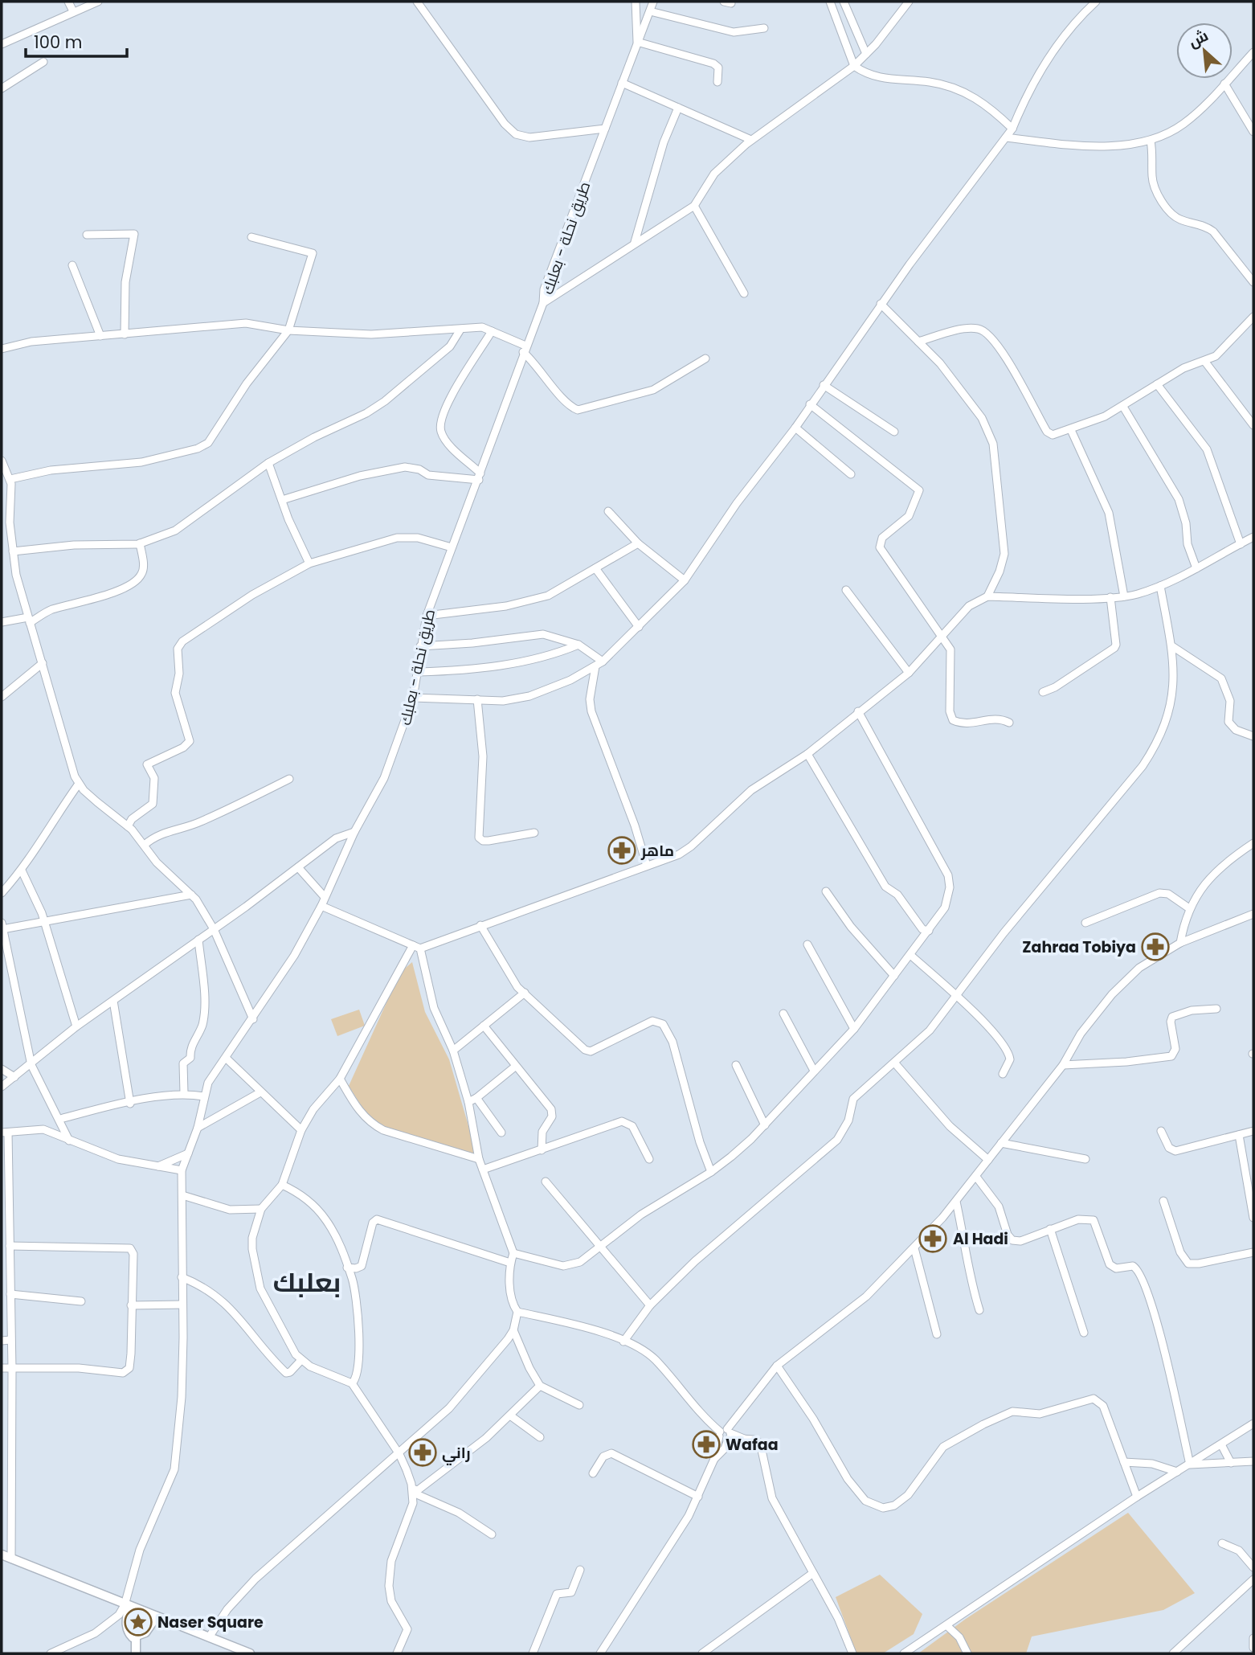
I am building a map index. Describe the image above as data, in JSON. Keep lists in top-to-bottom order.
{
  "streets": {
    "street": ["طريق نحلة - بعلبك"]
  },
  "districts": ["بعلبك"],
  "places": {
    "pharmacy": [
      "ماهر",
      "Zahraa Tobiya",
      "Al Hadi",
      "Wafaa",
      "راني"
    ],
    "place": ["Naser Square"]
  },
  "scale_bar": "100 m",
  "north": "top left"
}
